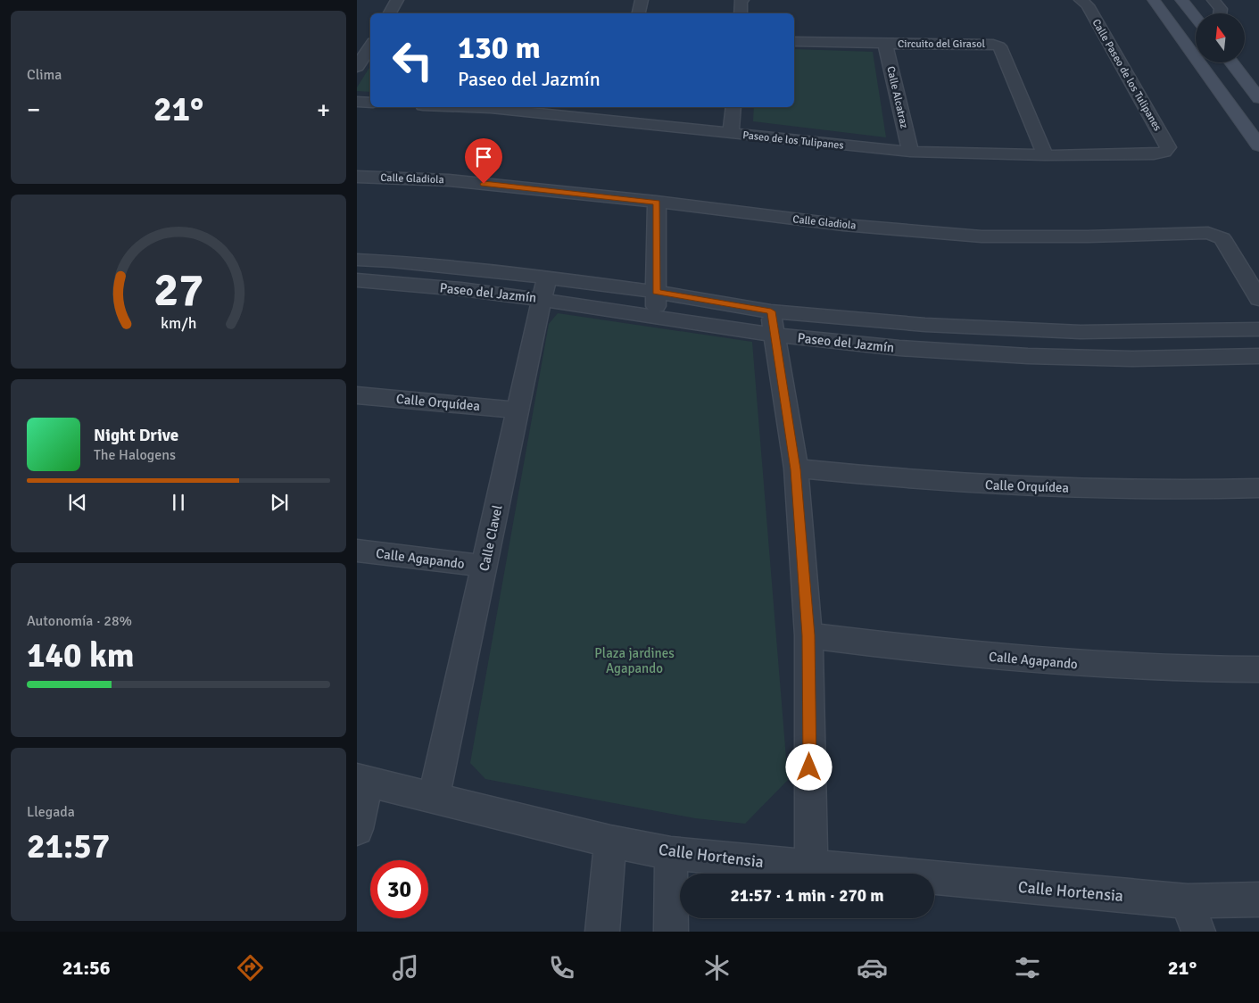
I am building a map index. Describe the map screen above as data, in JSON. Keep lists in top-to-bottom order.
{
  "streets": {
    "street": [
      "Circuito del Girasol",
      "Calle Paseo de los Tulipanes",
      "Calle Alcatraz",
      "Paseo de los Tulipanes",
      "Calle Gladiola",
      "Paseo del Jazmín",
      "Calle Orquídea",
      "Calle Clavel",
      "Calle Agapando",
      "Calle Hortensia"
    ]
  },
  "crossings": [
    ["Circuito del Girasol", "Calle Alcatraz"],
    ["Circuito del Girasol", "Paseo de los Tulipanes"],
    ["Calle Paseo de los Tulipanes", "Paseo de los Tulipanes"],
    ["Calle Alcatraz", "Paseo de los Tulipanes"],
    ["Paseo del Jazmín", "Calle Clavel"],
    ["Calle Orquídea", "Calle Clavel"],
    ["Calle Clavel", "Calle Agapando"],
    ["Calle Clavel", "Calle Hortensia"]
  ],
  "parks": ["Plaza jardines Agapando"],
  "north": "top",
  "page": {
    "tile": [
      "Clima",
      ["Autonomía · 28%", "140 km"],
      ["Llegada", "21:57"]
    ],
    "turn": ["130 m", "Paseo del Jazmín"],
    "heat": ["−", "21°", "+"],
    "song": ["Night Drive", "The Halogens"],
    "limit": "30",
    "trip": "21:57 · 1 min · 270 m",
    "tabs": ["21:56", "21°"],
    "gauge": ["27", "km/h"]
  }
}
